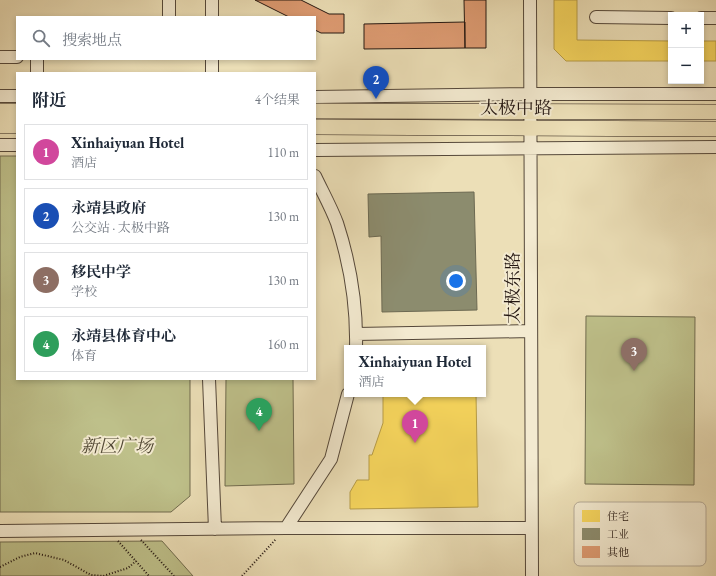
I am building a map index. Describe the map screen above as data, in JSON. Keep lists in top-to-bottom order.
{
  "streets": {
    "main road": ["太极中路"],
    "street": ["太极东路"]
  },
  "crossings": [
    ["太极中路", "太极东路"]
  ],
  "parks": ["新区广场"],
  "legend": ["住宅", "工业", "其他"],
  "page": {
    "map_buttons": ["+", "−"],
    "search": "搜索地点",
    "pins": [
      "2",
      "3",
      "4",
      "1"
    ],
    "heading": ["附近", "4个结果"],
    "list": [
      {
        "mark": "1",
        "name": "Xinhaiyuan Hotel",
        "note": "酒店",
        "value": "110 m"
      },
      {
        "mark": "2",
        "name": "永靖县政府",
        "note": "公交站 · 太极中路",
        "value": "130 m"
      },
      {
        "mark": "3",
        "name": "移民中学",
        "note": "学校",
        "value": "130 m"
      },
      {
        "mark": "4",
        "name": "永靖县体育中心",
        "note": "体育",
        "value": "160 m"
      }
    ],
    "popup": ["Xinhaiyuan Hotel", "酒店"]
  }
}
